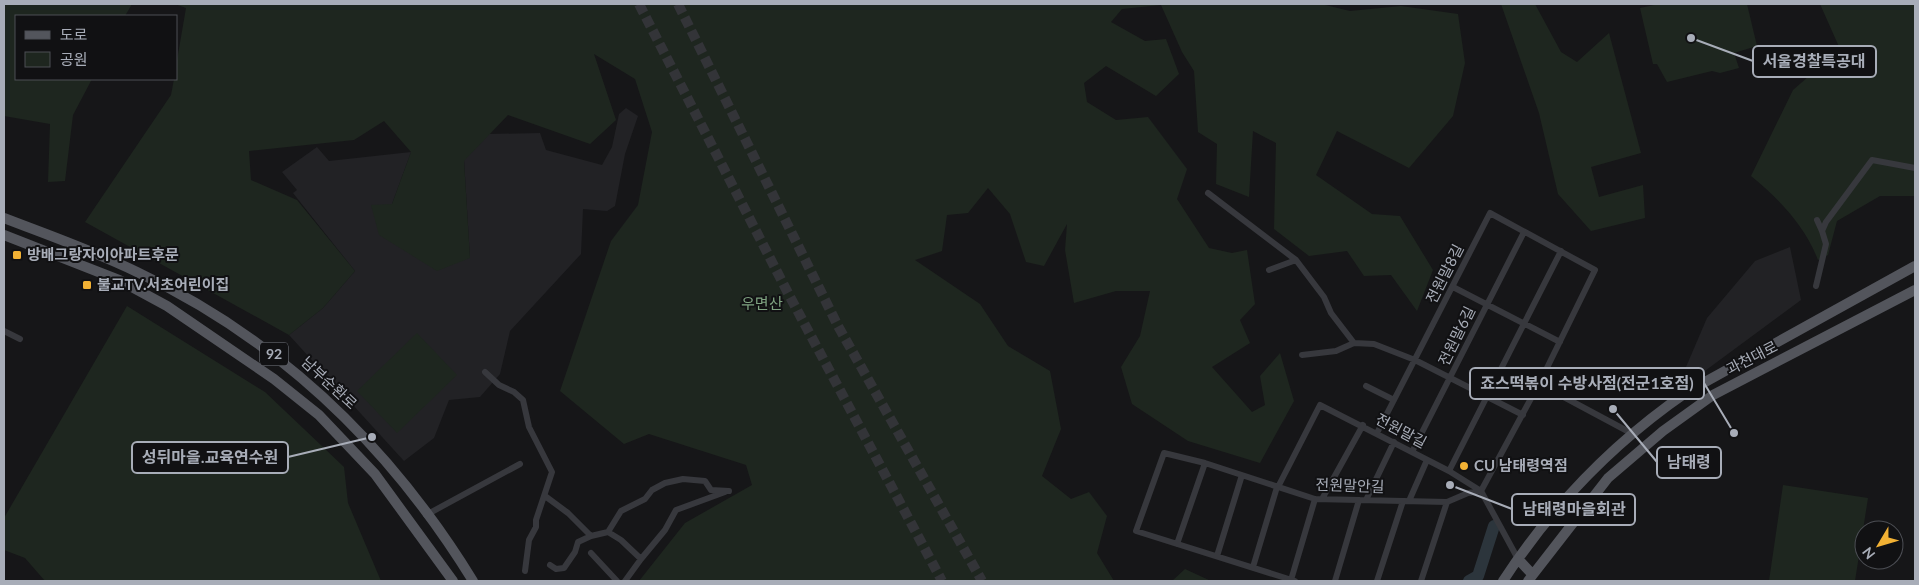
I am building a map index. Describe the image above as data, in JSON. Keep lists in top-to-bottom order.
{
  "streets": {
    "main road": ["92", "과천대로", "남부순환로"],
    "street": [
      "전원말8길",
      "전원말6길",
      "전원말길",
      "전원말안길"
    ]
  },
  "crossings": [
    ["전원말8길", "전원말6길"],
    ["전원말8길", "전원말길"],
    ["전원말6길", "전원말길"],
    ["과천대로", "전원말길"],
    ["전원말길", "전원말안길"]
  ],
  "parks": ["우면산"],
  "places": {
    "other": [
      "서울경찰특공대",
      "남태령",
      "죠스떡볶이 수방사점(전군1호점)",
      "성뒤마을.교육연수원",
      "CU 남태령역점",
      "남태령마을회관"
    ],
    "transit": ["방배그랑자이아파트후문", "불교TV.서초어린이집"]
  },
  "legend": ["도로", "공원"],
  "north": "bottom left"
}
